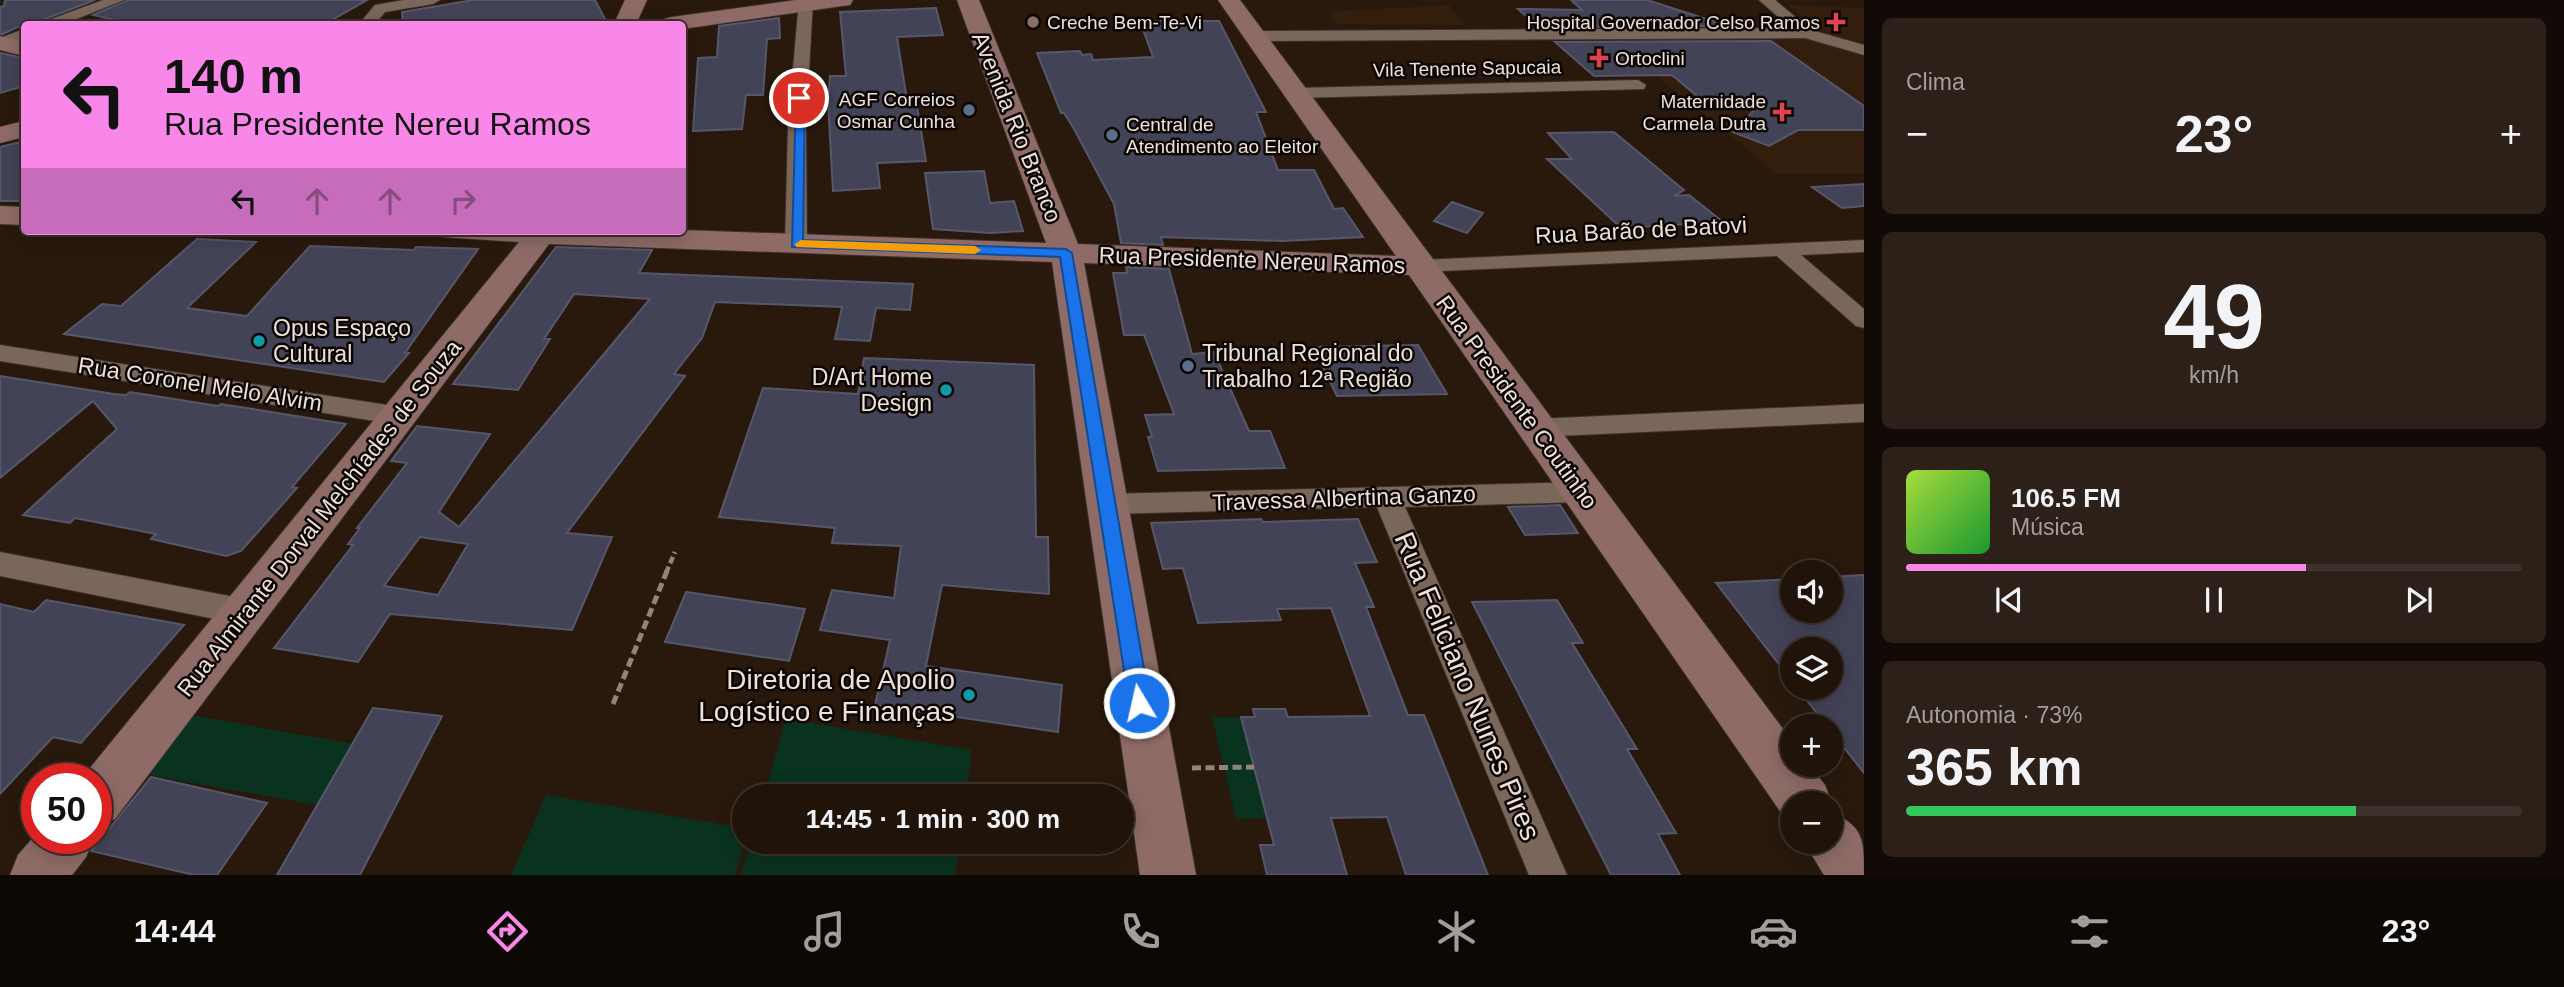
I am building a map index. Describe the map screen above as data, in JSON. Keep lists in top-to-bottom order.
{
  "streets": {
    "street": [
      "Vila Tenente Sapucaia",
      "Avenida Rio Branco",
      "Rua Barão de Batovi",
      "Rua Presidente Nereu Ramos",
      "Rua Coronel Melo Alvim",
      "Rua Presidente Coutinho",
      "Travessa Albertina Ganzo",
      "Rua Almirante Dorval Melchíades de Souza",
      "Rua Feliciano Nunes Pires"
    ]
  },
  "crossings": [
    ["Vila Tenente Sapucaia", "Rua Presidente Coutinho"],
    ["Avenida Rio Branco", "Rua Presidente Nereu Ramos"],
    ["Avenida Rio Branco", "Travessa Albertina Ganzo"],
    ["Rua Barão de Batovi", "Rua Presidente Nereu Ramos"],
    ["Rua Barão de Batovi", "Rua Presidente Coutinho"],
    ["Rua Presidente Nereu Ramos", "Rua Presidente Coutinho"],
    ["Rua Coronel Melo Alvim", "Rua Almirante Dorval Melchíades de Souza"],
    ["Rua Presidente Coutinho", "Travessa Albertina Ganzo"],
    ["Travessa Albertina Ganzo", "Rua Feliciano Nunes Pires"]
  ],
  "places": {
    "other": [
      "Creche Bem-Te-Vi",
      "AGF Correios Osmar Cunha",
      "Central de Atendimento ao Eleitor",
      "Opus Espaço Cultural",
      "Tribunal Regional do Trabalho 12ª Região",
      "D/Art Home Design",
      "Diretoria de Apolio Logístico e Finanças"
    ],
    "health": ["Hospital Governador Celso Ramos", "Ortoclini", "Maternidade Carmela Dutra"]
  },
  "page": {
    "tile": [
      "Clima",
      ["49", "km/h"],
      ["Autonomia · 73%", "365 km"]
    ],
    "turn": ["140 m", "Rua Presidente Nereu Ramos"],
    "heat": ["−", "23°", "+"],
    "song": ["106.5 FM", "Música"],
    "map_buttons": ["+", "−"],
    "limit": "50",
    "trip": "14:45 · 1 min · 300 m",
    "tabs": ["14:44", "23°"]
  }
}
